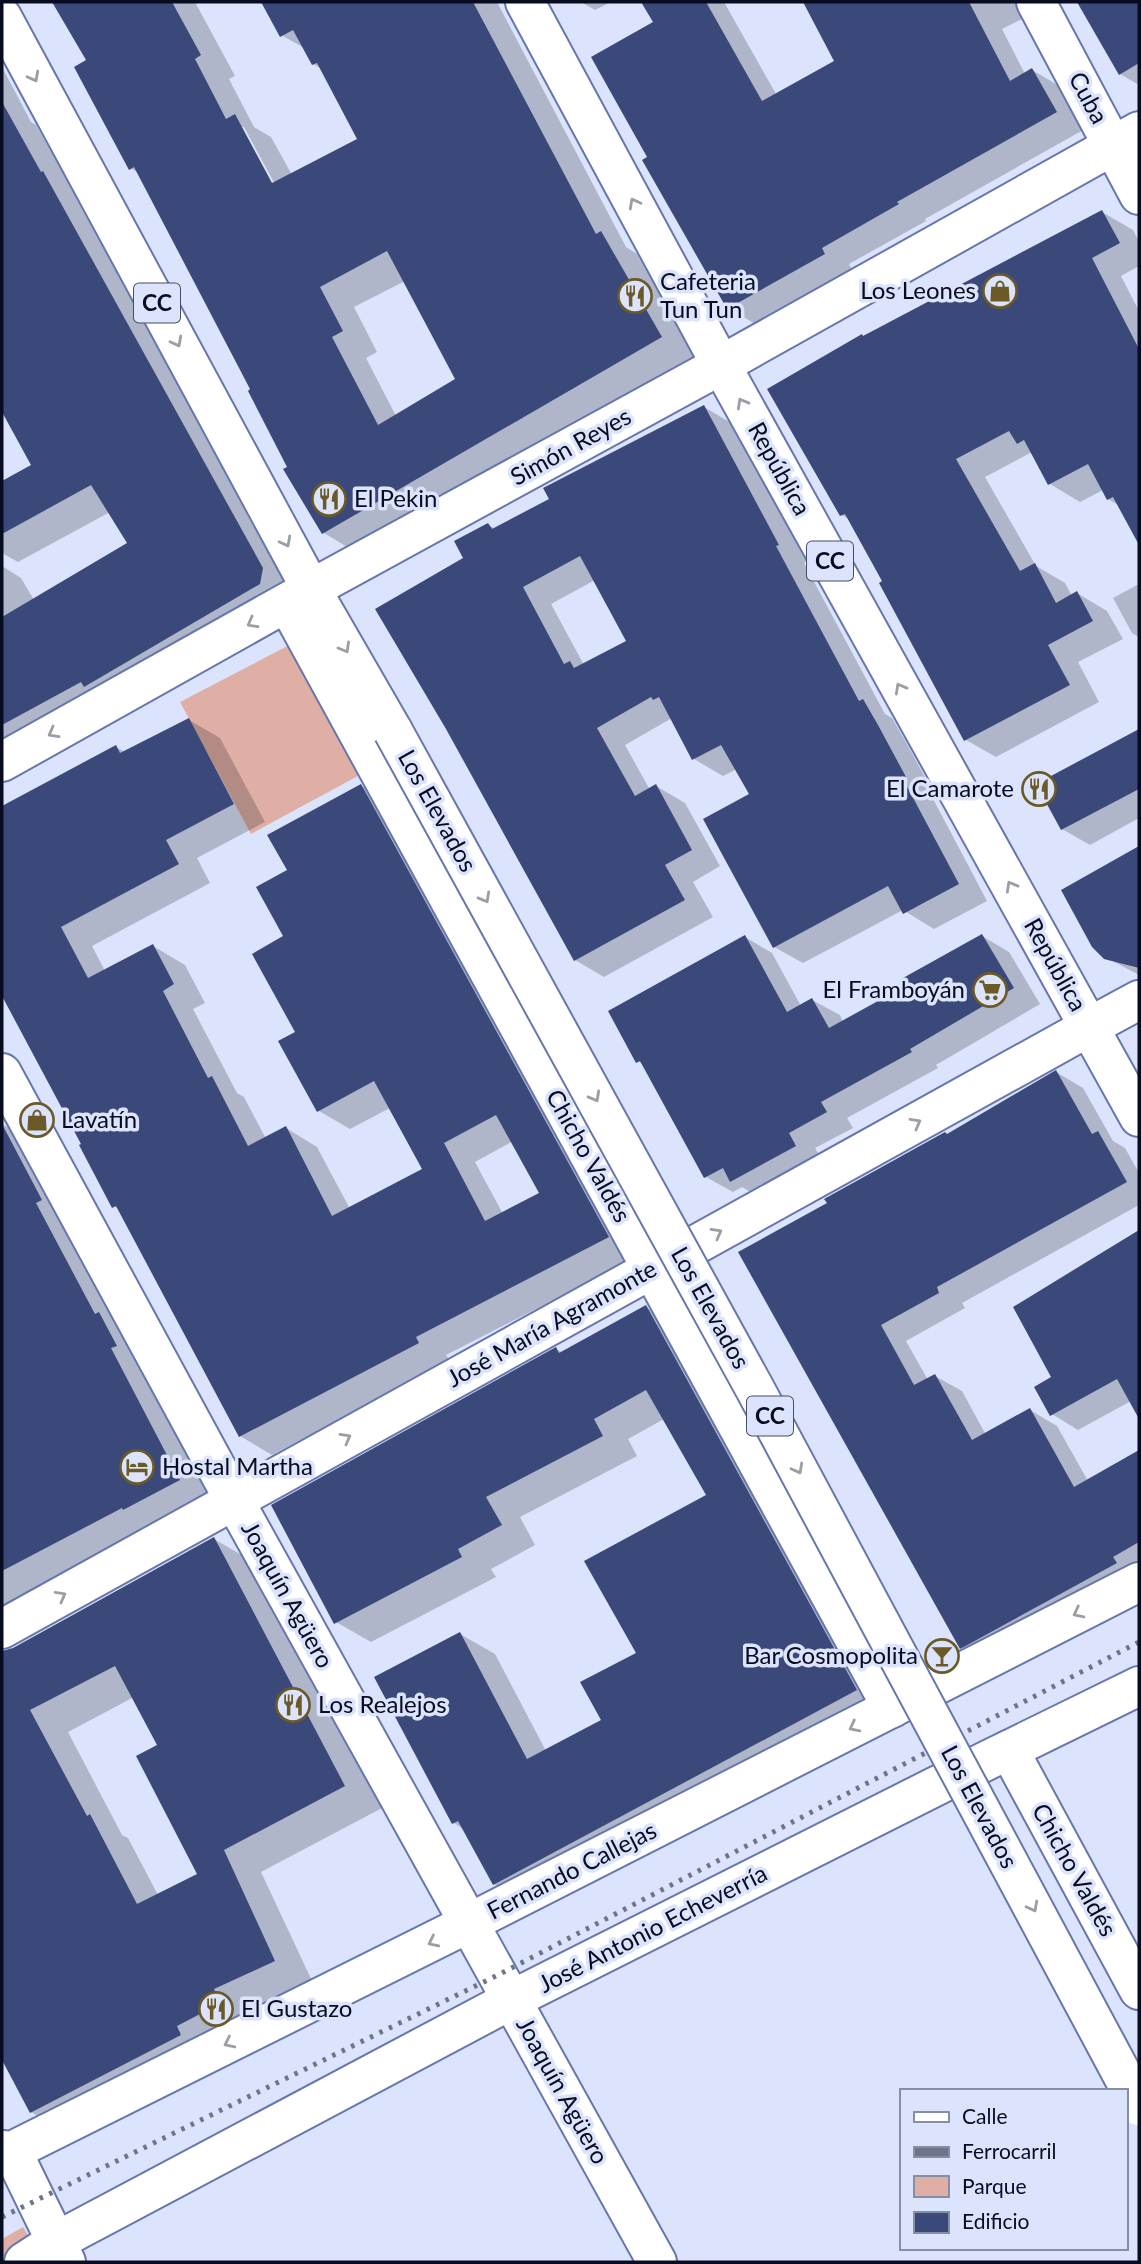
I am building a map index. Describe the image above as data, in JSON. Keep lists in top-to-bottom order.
{
  "streets": {
    "street": [
      "Cuba",
      "CC",
      "Simón Reyes",
      "República",
      "Los Elevados",
      "Chicho Valdés",
      "José María Agramonte",
      "Joaquín Agüero",
      "Fernando Callejas",
      "José Antonio Echeverría"
    ]
  },
  "crossings": [
    ["Cuba", "Simón Reyes"],
    ["CC", "Simón Reyes"],
    ["CC", "Los Elevados"],
    ["CC", "Chicho Valdés"],
    ["Simón Reyes", "República"],
    ["Simón Reyes", "Los Elevados"],
    ["Simón Reyes", "Chicho Valdés"],
    ["República", "José María Agramonte"],
    ["Los Elevados", "Chicho Valdés"],
    ["Chicho Valdés", "José María Agramonte"],
    ["Chicho Valdés", "Fernando Callejas"],
    ["Chicho Valdés", "José Antonio Echeverría"],
    ["José María Agramonte", "Joaquín Agüero"],
    ["Joaquín Agüero", "Fernando Callejas"],
    ["Joaquín Agüero", "José Antonio Echeverría"]
  ],
  "one_way": [
    "República",
    "Los Elevados",
    "José María Agramonte",
    "Fernando Callejas"
  ],
  "places": {
    "shop": ["Los Leones", "Lavatín"],
    "restaurant": [
      "Cafeteria Tun Tun",
      "El Pekin",
      "El Camarote",
      "Los Realejos",
      "El Gustazo"
    ],
    "supermarket": ["El Framboyán"],
    "hotel": ["Hostal Martha"],
    "bar": ["Bar Cosmopolita"]
  },
  "legend": [
    "Calle",
    "Ferrocarril",
    "Parque",
    "Edificio"
  ]
}
